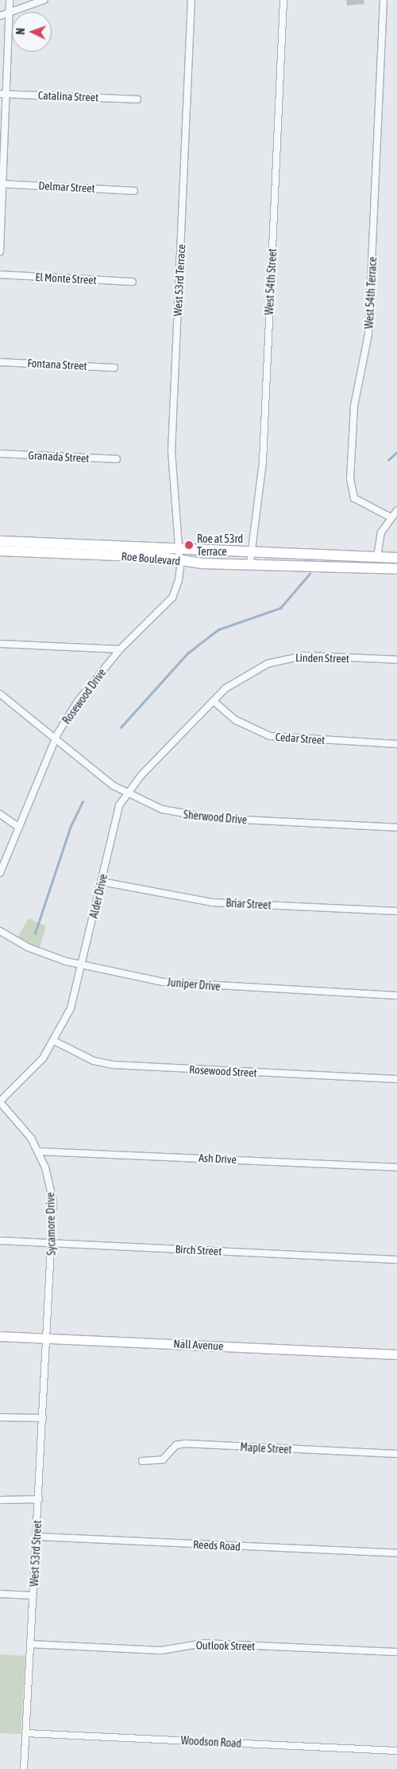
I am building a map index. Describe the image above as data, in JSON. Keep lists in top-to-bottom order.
{
  "streets": {
    "main road": ["Roe Boulevard"],
    "street": [
      "Catalina Street",
      "Delmar Street",
      "El Monte Street",
      "West 53rd Terrace",
      "West 54th Street",
      "West 54th Terrace",
      "Fontana Street",
      "Granada Street",
      "Linden Street",
      "Rosewood Drive",
      "Cedar Street",
      "Sherwood Drive",
      "Alder Drive",
      "Briar Street",
      "Juniper Drive",
      "Rosewood Street",
      "Ash Drive",
      "Sycamore Drive",
      "Birch Street",
      "Nall Avenue",
      "Maple Street",
      "Reeds Road",
      "West 53rd Street",
      "Outlook Street",
      "Woodson Road"
    ]
  },
  "crossings": [
    ["West 53rd Terrace", "Roe Boulevard"],
    ["West 53rd Terrace", "Rosewood Drive"],
    ["West 54th Street", "Roe Boulevard"],
    ["Roe Boulevard", "Rosewood Drive"],
    ["Linden Street", "Cedar Street"],
    ["Linden Street", "Alder Drive"],
    ["Rosewood Drive", "Sherwood Drive"],
    ["Cedar Street", "Alder Drive"],
    ["Sherwood Drive", "Alder Drive"],
    ["Alder Drive", "Briar Street"],
    ["Alder Drive", "Juniper Drive"],
    ["Alder Drive", "Rosewood Street"],
    ["Alder Drive", "Sycamore Drive"],
    ["Ash Drive", "Sycamore Drive"],
    ["Sycamore Drive", "Birch Street"],
    ["Sycamore Drive", "Nall Avenue"],
    ["Sycamore Drive", "West 53rd Street"],
    ["Nall Avenue", "West 53rd Street"],
    ["Reeds Road", "West 53rd Street"],
    ["West 53rd Street", "Outlook Street"],
    ["West 53rd Street", "Woodson Road"]
  ],
  "places": ["Roe at 53rd Terrace"],
  "north": "left"
}
